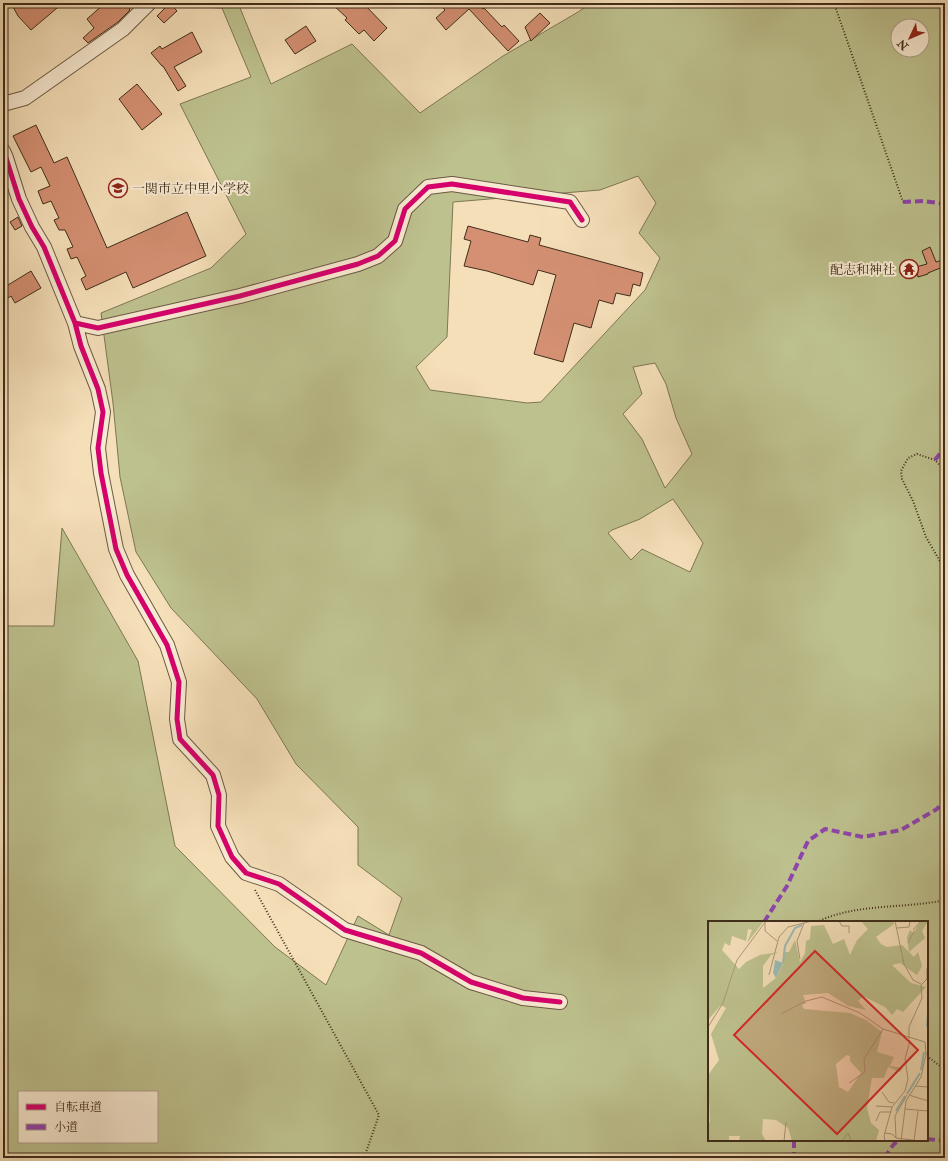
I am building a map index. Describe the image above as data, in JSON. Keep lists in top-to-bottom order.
{
  "places": {
    "school or university": ["一関市立中里小学校"],
    "temple": ["配志和神社"]
  },
  "legend": ["自転車道", "小道"],
  "north": "bottom left"
}
